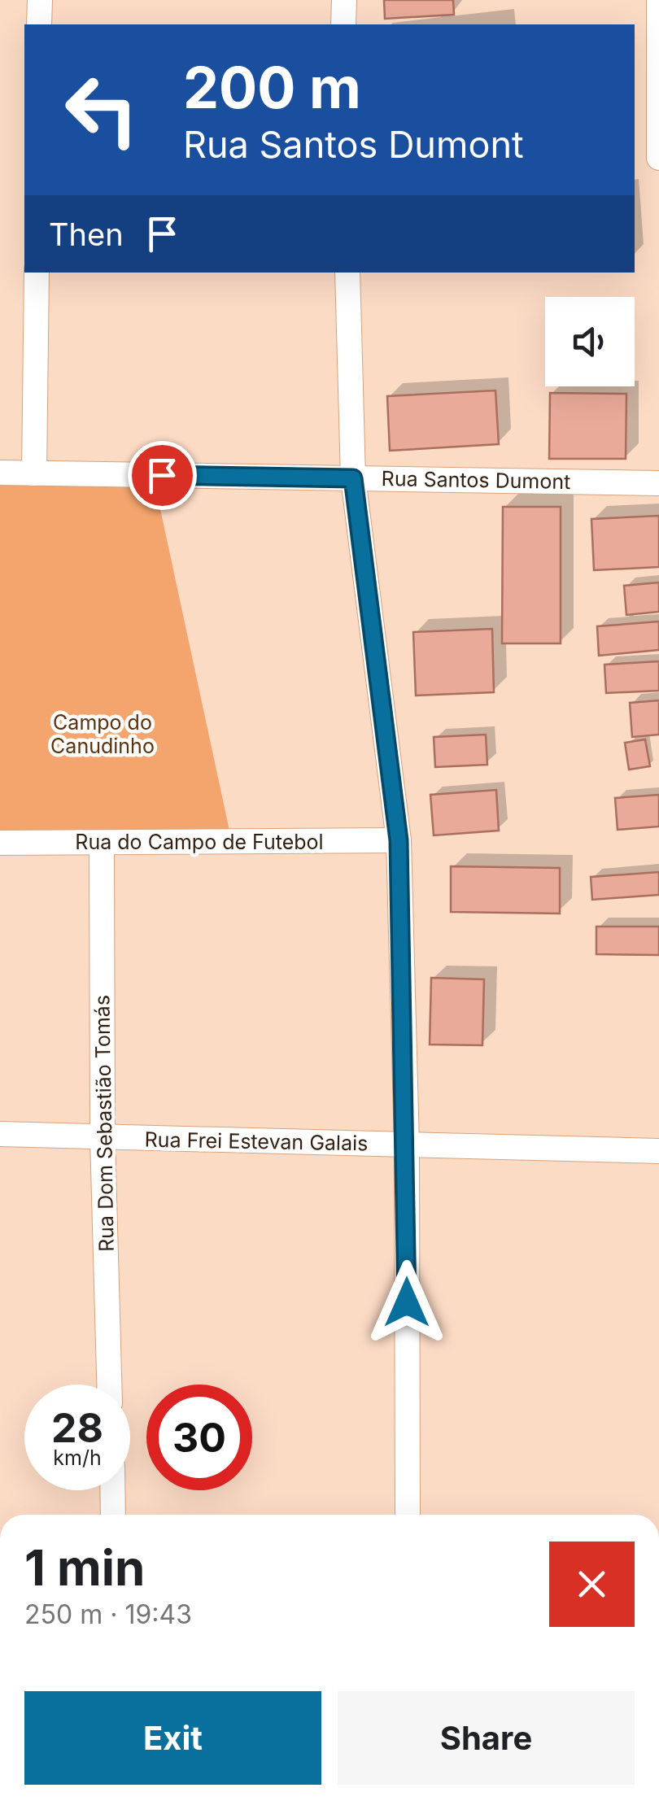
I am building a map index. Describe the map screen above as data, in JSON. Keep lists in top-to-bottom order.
{
  "streets": {
    "street": [
      "Rua Santos Dumont",
      "Rua do Campo de Futebol",
      "Rua Dom Sebastião Tomás",
      "Rua Frei Estevan Galais"
    ]
  },
  "crossings": [
    ["Rua do Campo de Futebol", "Rua Dom Sebastião Tomás"],
    ["Rua Dom Sebastião Tomás", "Rua Frei Estevan Galais"]
  ],
  "parks": ["Campo do Canudinho"],
  "page": {
    "turn": ["200 m", "Rua Santos Dumont"],
    "then": "Then",
    "speed": "28 km/h",
    "limit": "30",
    "heading": ["1 min", "250 m · 19:43"],
    "buttons": ["Exit", "Share"]
  }
}
